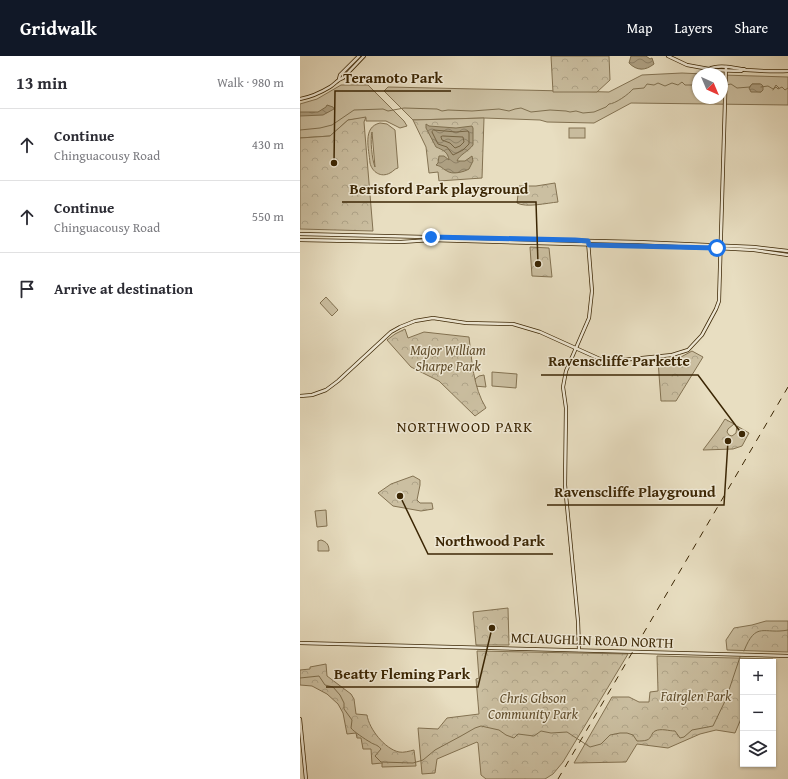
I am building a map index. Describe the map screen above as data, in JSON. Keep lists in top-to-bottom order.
{
  "streets": {
    "main road": ["MCLAUGHLIN ROAD NORTH"]
  },
  "districts": ["NORTHWOOD PARK"],
  "parks": ["Major William Sharpe Park", "Fairglen Park", "Chris Gibson Community Park"],
  "places": [
    "Teramoto Park",
    "Berisford Park playground",
    "Ravenscliffe Parkette",
    "Ravenscliffe Playground",
    "Northwood Park",
    "Beatty Fleming Park"
  ],
  "north": "bottom right",
  "page": {
    "header": "Gridwalk",
    "nav": ["Map", "Layers", "Share"],
    "heading": ["13 min", "Walk · 980 m"],
    "list": [
      ["Continue", "Chinguacousy Road", "430 m"],
      ["Continue", "Chinguacousy Road", "550 m"],
      "Arrive at destination"
    ],
    "map_buttons": ["+", "−"]
  }
}
